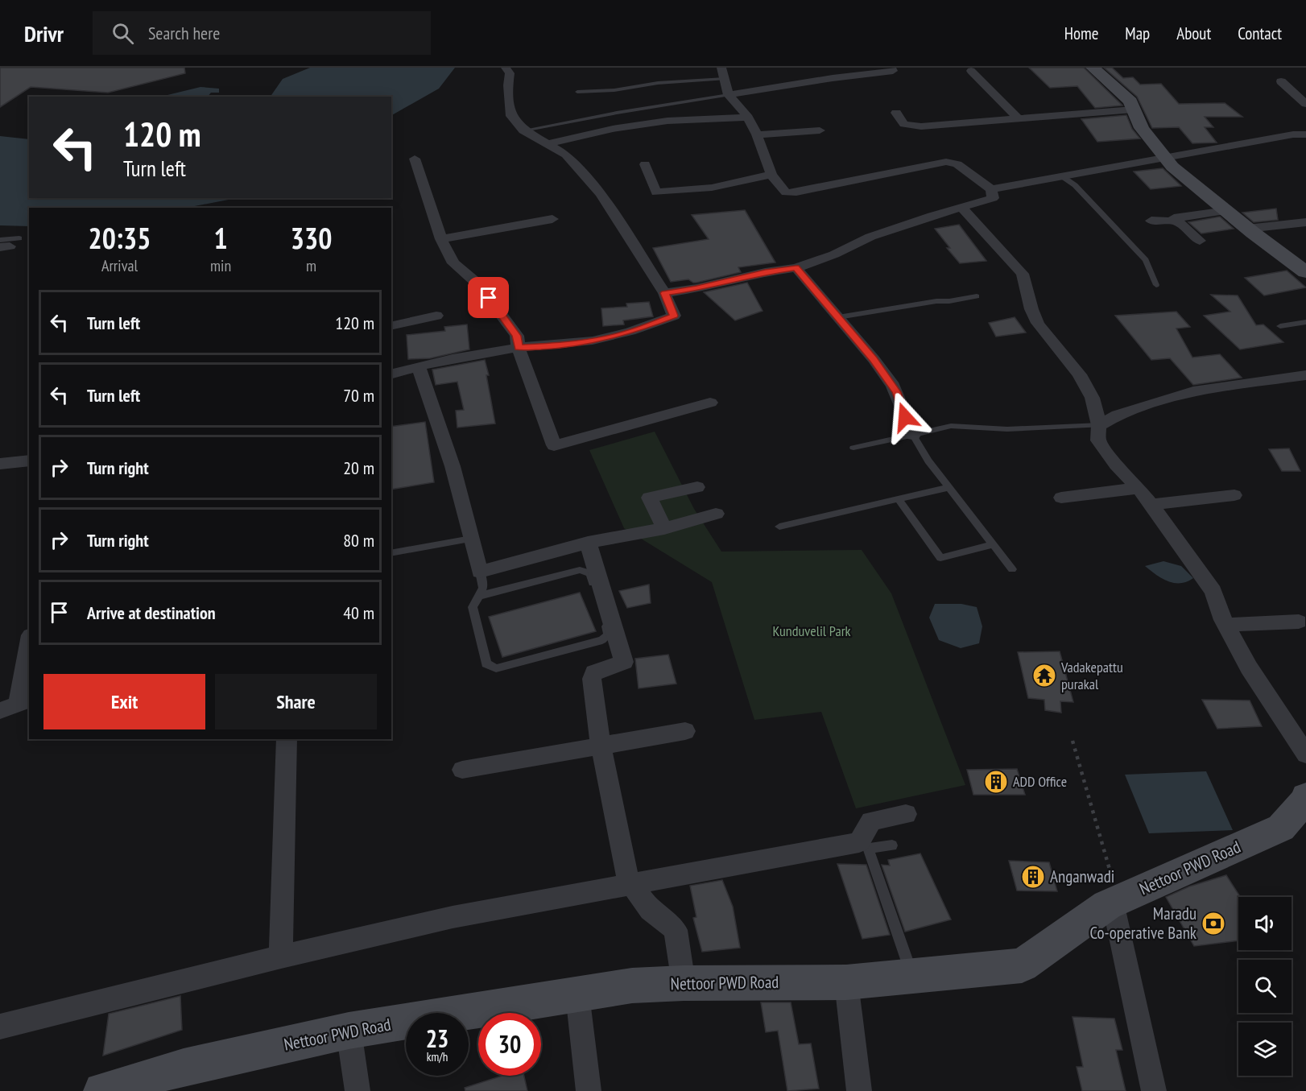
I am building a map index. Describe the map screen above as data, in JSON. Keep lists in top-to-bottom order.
{
  "streets": {
    "street": ["Nettoor PWD Road"]
  },
  "parks": ["Kunduvelil Park"],
  "places": {
    "temple": ["Vadakepattu purakal"],
    "building": ["ADD Office", "Anganwadi"],
    "bank": ["Maradu Co-operative Bank"]
  },
  "page": {
    "header": "Drivr",
    "search": "Search here",
    "nav": [
      "Home",
      "Map",
      "About",
      "Contact"
    ],
    "turn": ["120 m", "Turn left"],
    "eta": [
      "20:35",
      "Arrival",
      "1",
      "min",
      "330",
      "m"
    ],
    "list": [
      {
        "name": "Turn left",
        "value": "120 m"
      },
      {
        "name": "Turn left",
        "value": "70 m"
      },
      {
        "name": "Turn right",
        "value": "20 m"
      },
      {
        "name": "Turn right",
        "value": "80 m"
      },
      {
        "name": "Arrive at destination",
        "value": "40 m"
      }
    ],
    "buttons": ["Exit", "Share"],
    "speed": "23 km/h",
    "limit": "30"
  }
}
